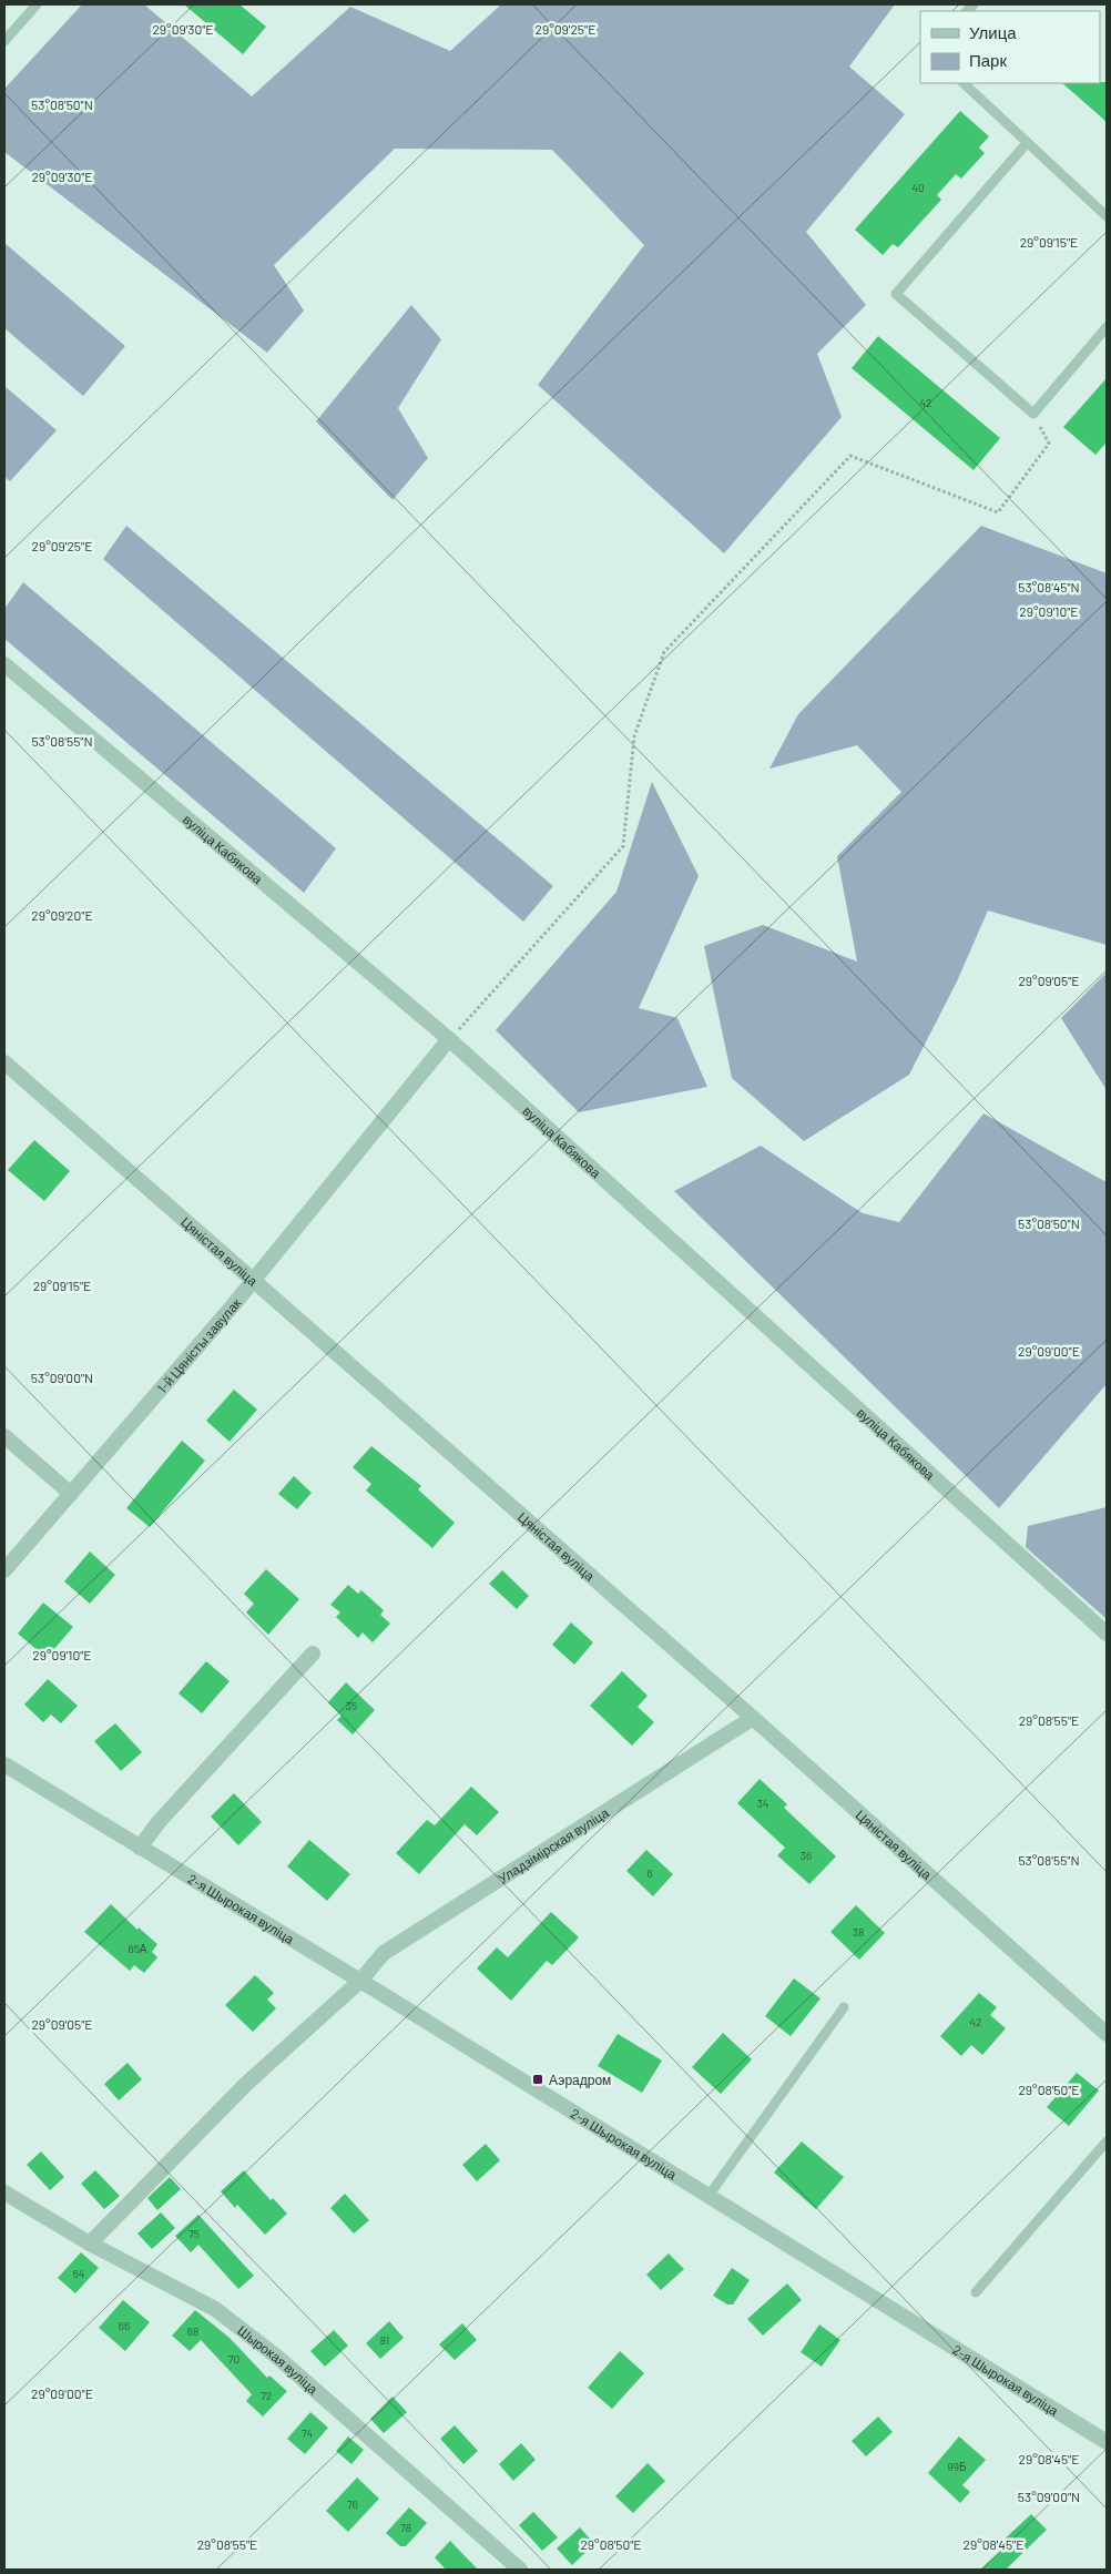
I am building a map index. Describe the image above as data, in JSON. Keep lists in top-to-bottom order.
{
  "streets": {
    "street": [
      "вуліца Кабякова",
      "Цяністая вуліца",
      "1-й Цяністы завулак",
      "Уладзімірская вуліца",
      "2-я Шырокая вуліца",
      "Шырокая вуліца"
    ]
  },
  "crossings": [
    ["вуліца Кабякова", "1-й Цяністы завулак"],
    ["Цяністая вуліца", "1-й Цяністы завулак"],
    ["Цяністая вуліца", "Уладзімірская вуліца"],
    ["Уладзімірская вуліца", "2-я Шырокая вуліца"],
    ["Уладзімірская вуліца", "Шырокая вуліца"]
  ],
  "places": {
    "transit": ["Аэрадром"]
  },
  "house_numbers": [
    "40",
    "42",
    "35",
    "34",
    "36",
    "6",
    "38",
    "65А",
    "42",
    "75",
    "64",
    "66",
    "68",
    "81",
    "70",
    "72",
    "74",
    "99Б",
    "76",
    "78"
  ],
  "legend": ["Улица", "Парк"],
  "coordinates": [
    "29°09'30\"E",
    "29°09'25\"E",
    "53°08'50\"N",
    "29°09'15\"E",
    "53°08'45\"N",
    "29°09'10\"E",
    "53°08'55\"N",
    "29°09'20\"E",
    "29°09'05\"E",
    "29°09'00\"E",
    "53°09'00\"N",
    "29°08'55\"E",
    "29°08'50\"E",
    "29°08'45\"E"
  ]
}
